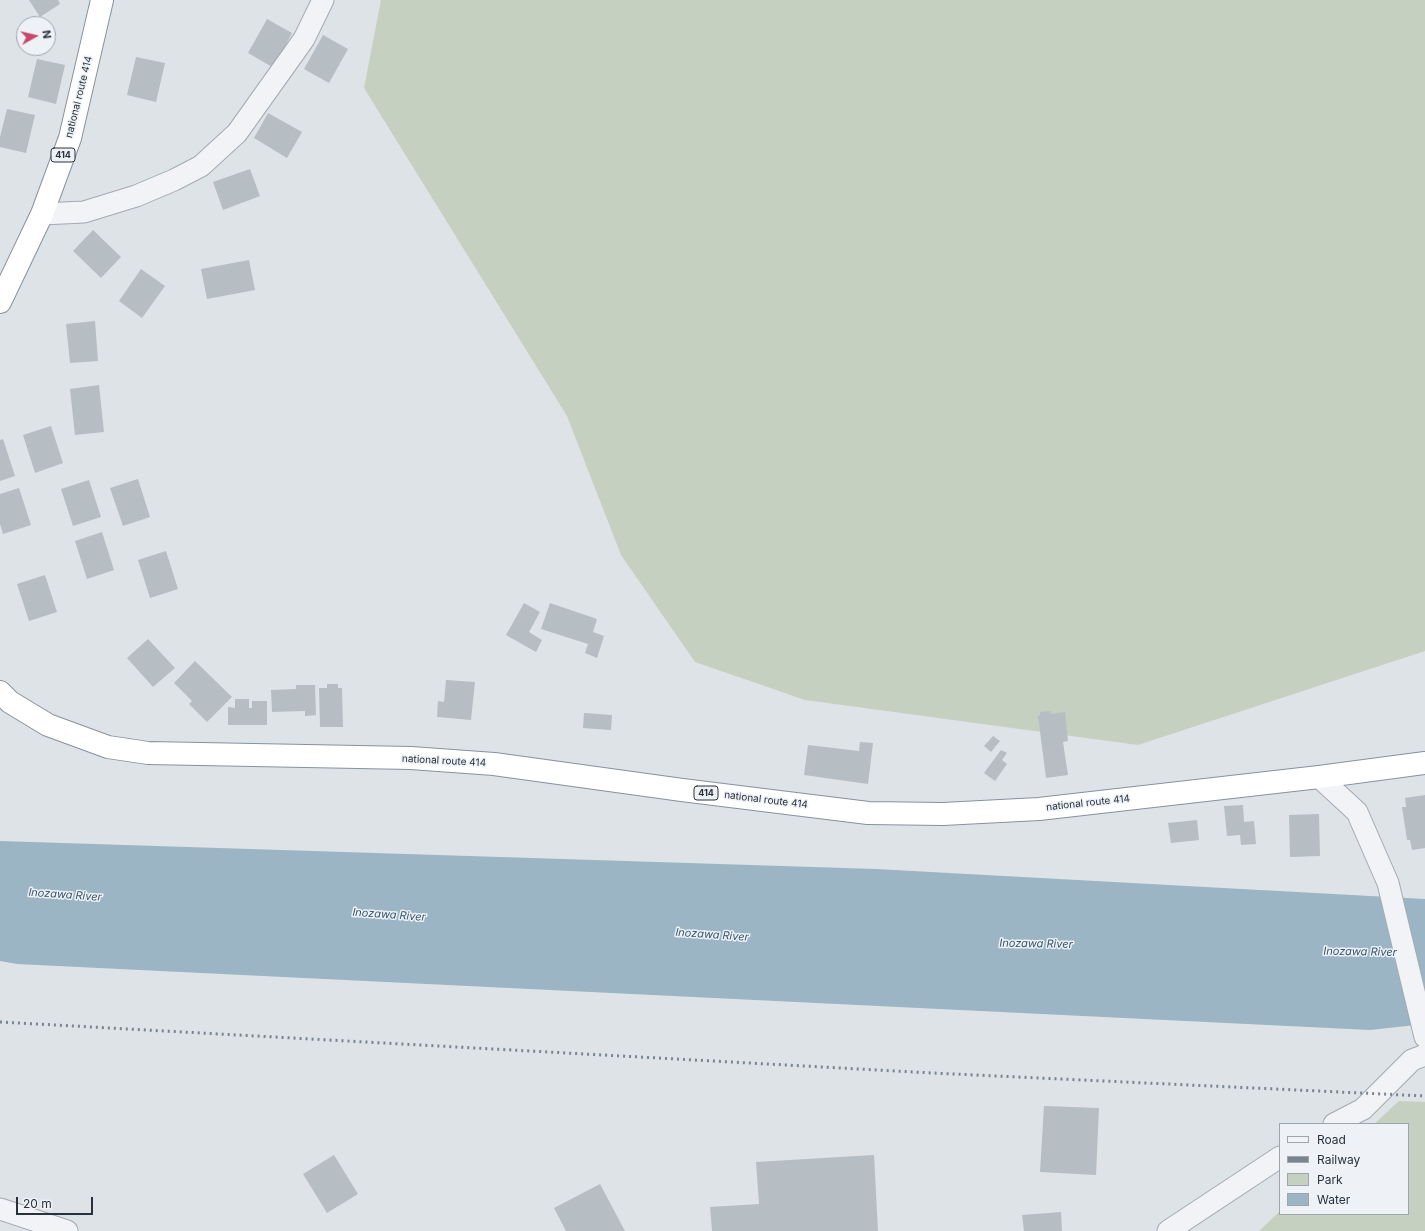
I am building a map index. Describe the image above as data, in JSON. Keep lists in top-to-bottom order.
{
  "streets": {
    "highway": ["national route 414", "414"]
  },
  "water": ["Inozawa River"],
  "legend": [
    "Road",
    "Railway",
    "Park",
    "Water"
  ],
  "scale_bar": "20 m",
  "north": "right"
}
